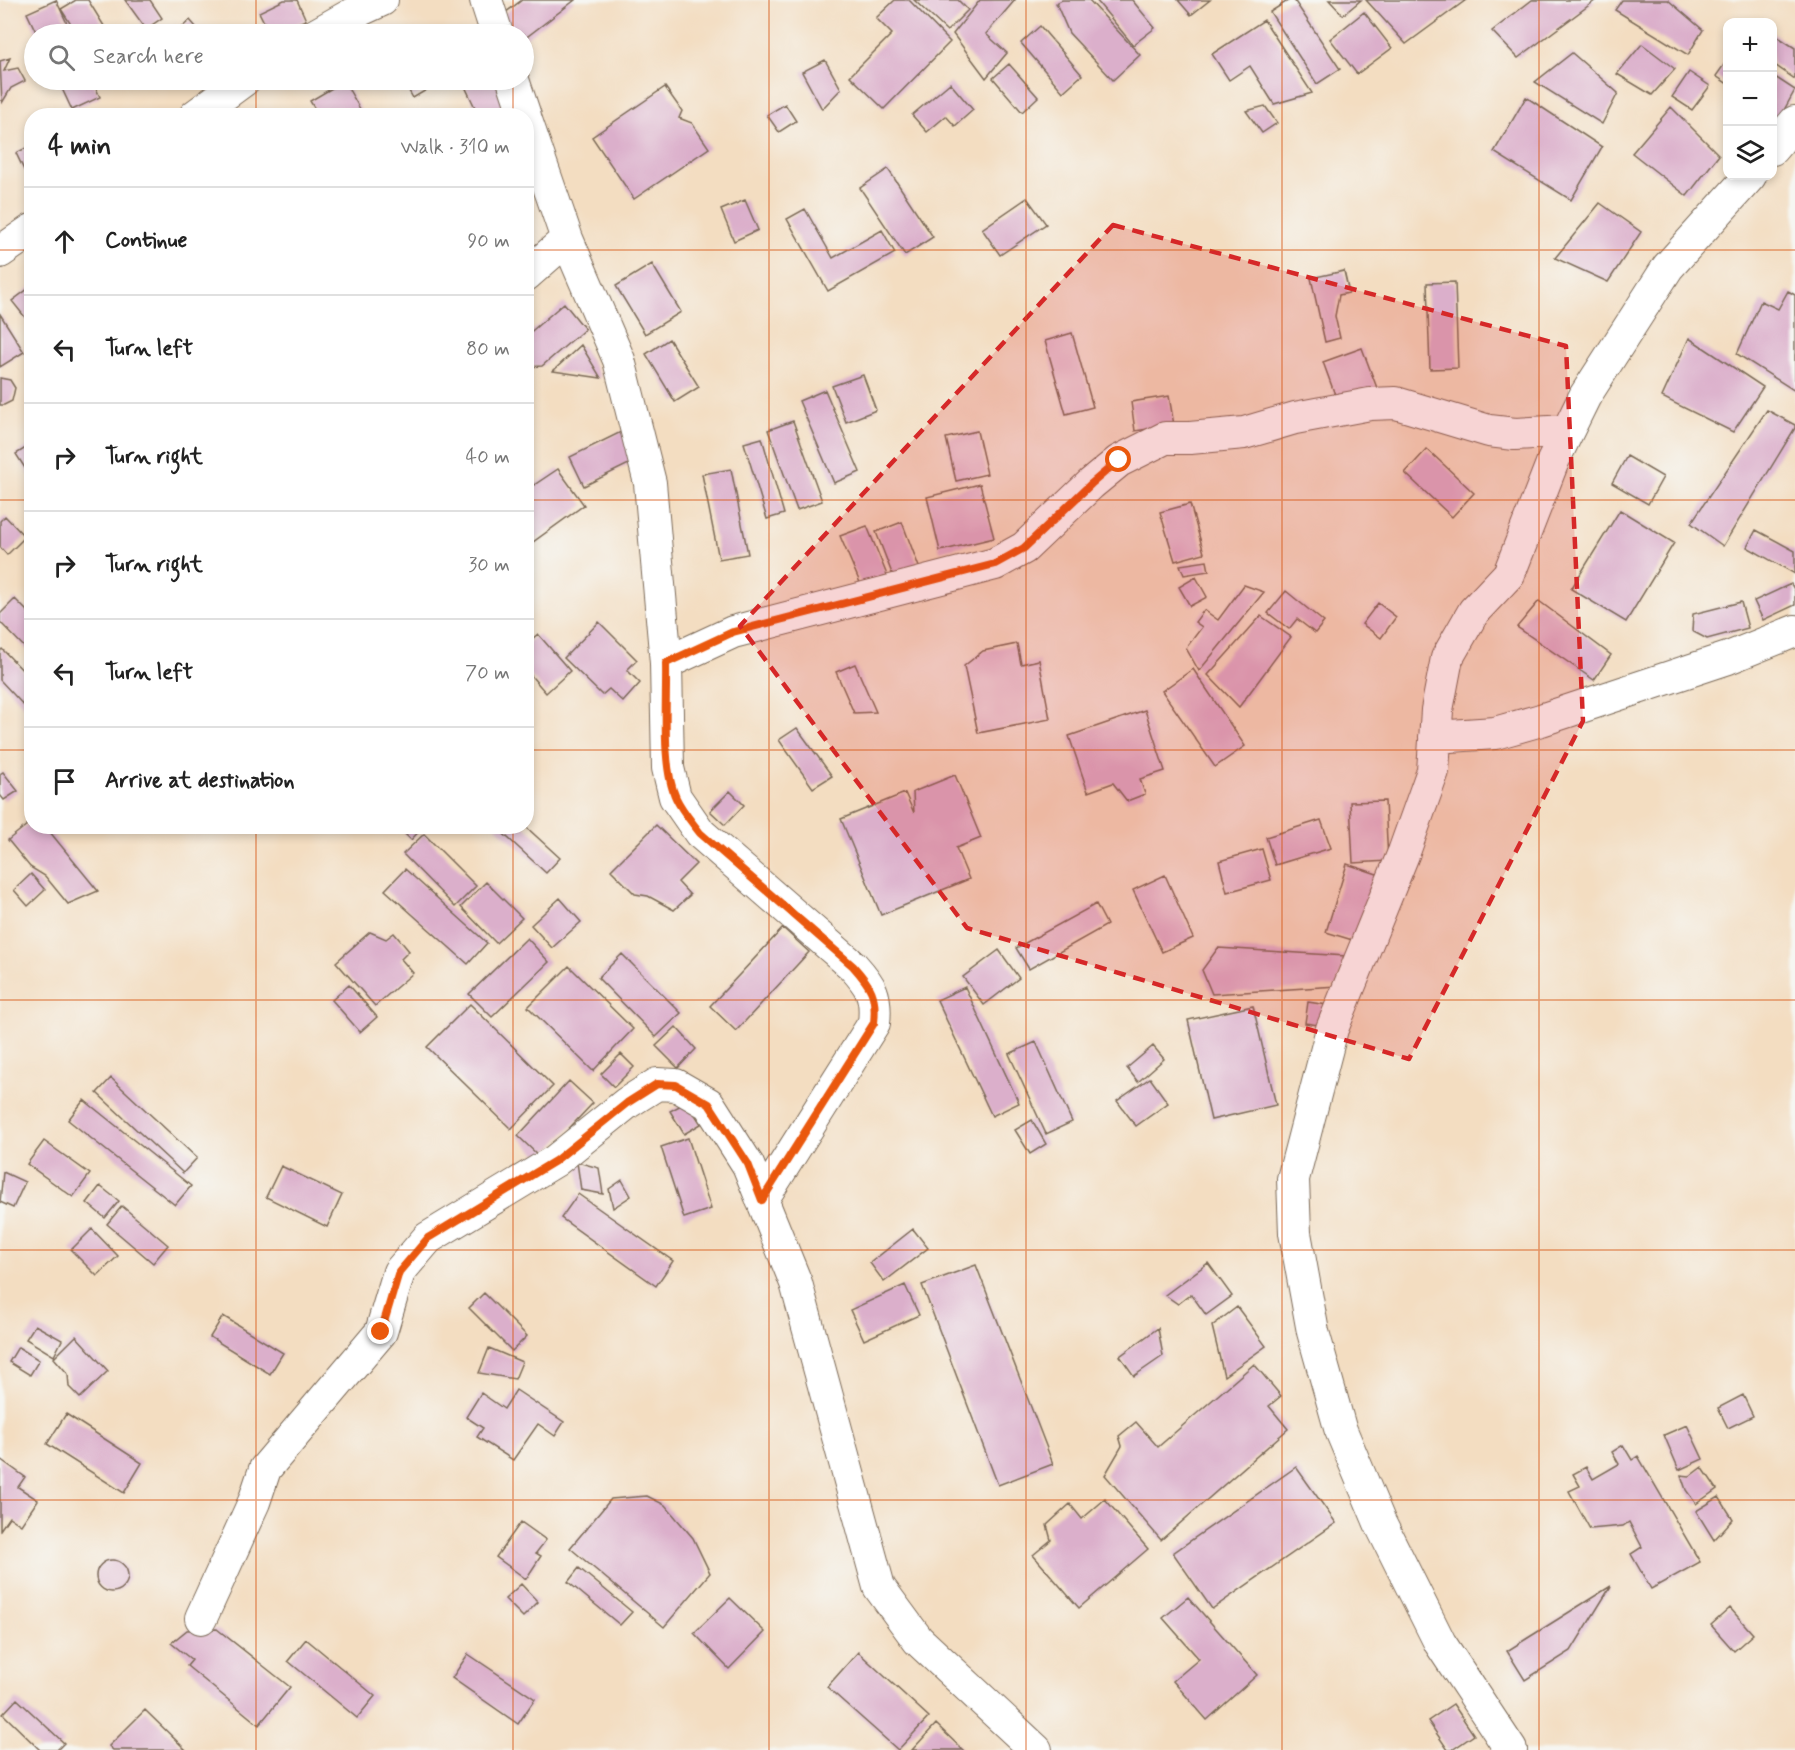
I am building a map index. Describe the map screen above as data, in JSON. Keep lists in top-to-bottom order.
{
  "page": {
    "map_buttons": ["+", "−"],
    "search": "Search here",
    "heading": ["4 min", "Walk · 310 m"],
    "list": [
      ["Continue", "90 m"],
      ["Turn left", "80 m"],
      ["Turn right", "40 m"],
      ["Turn right", "30 m"],
      ["Turn left", "70 m"],
      "Arrive at destination"
    ]
  }
}
